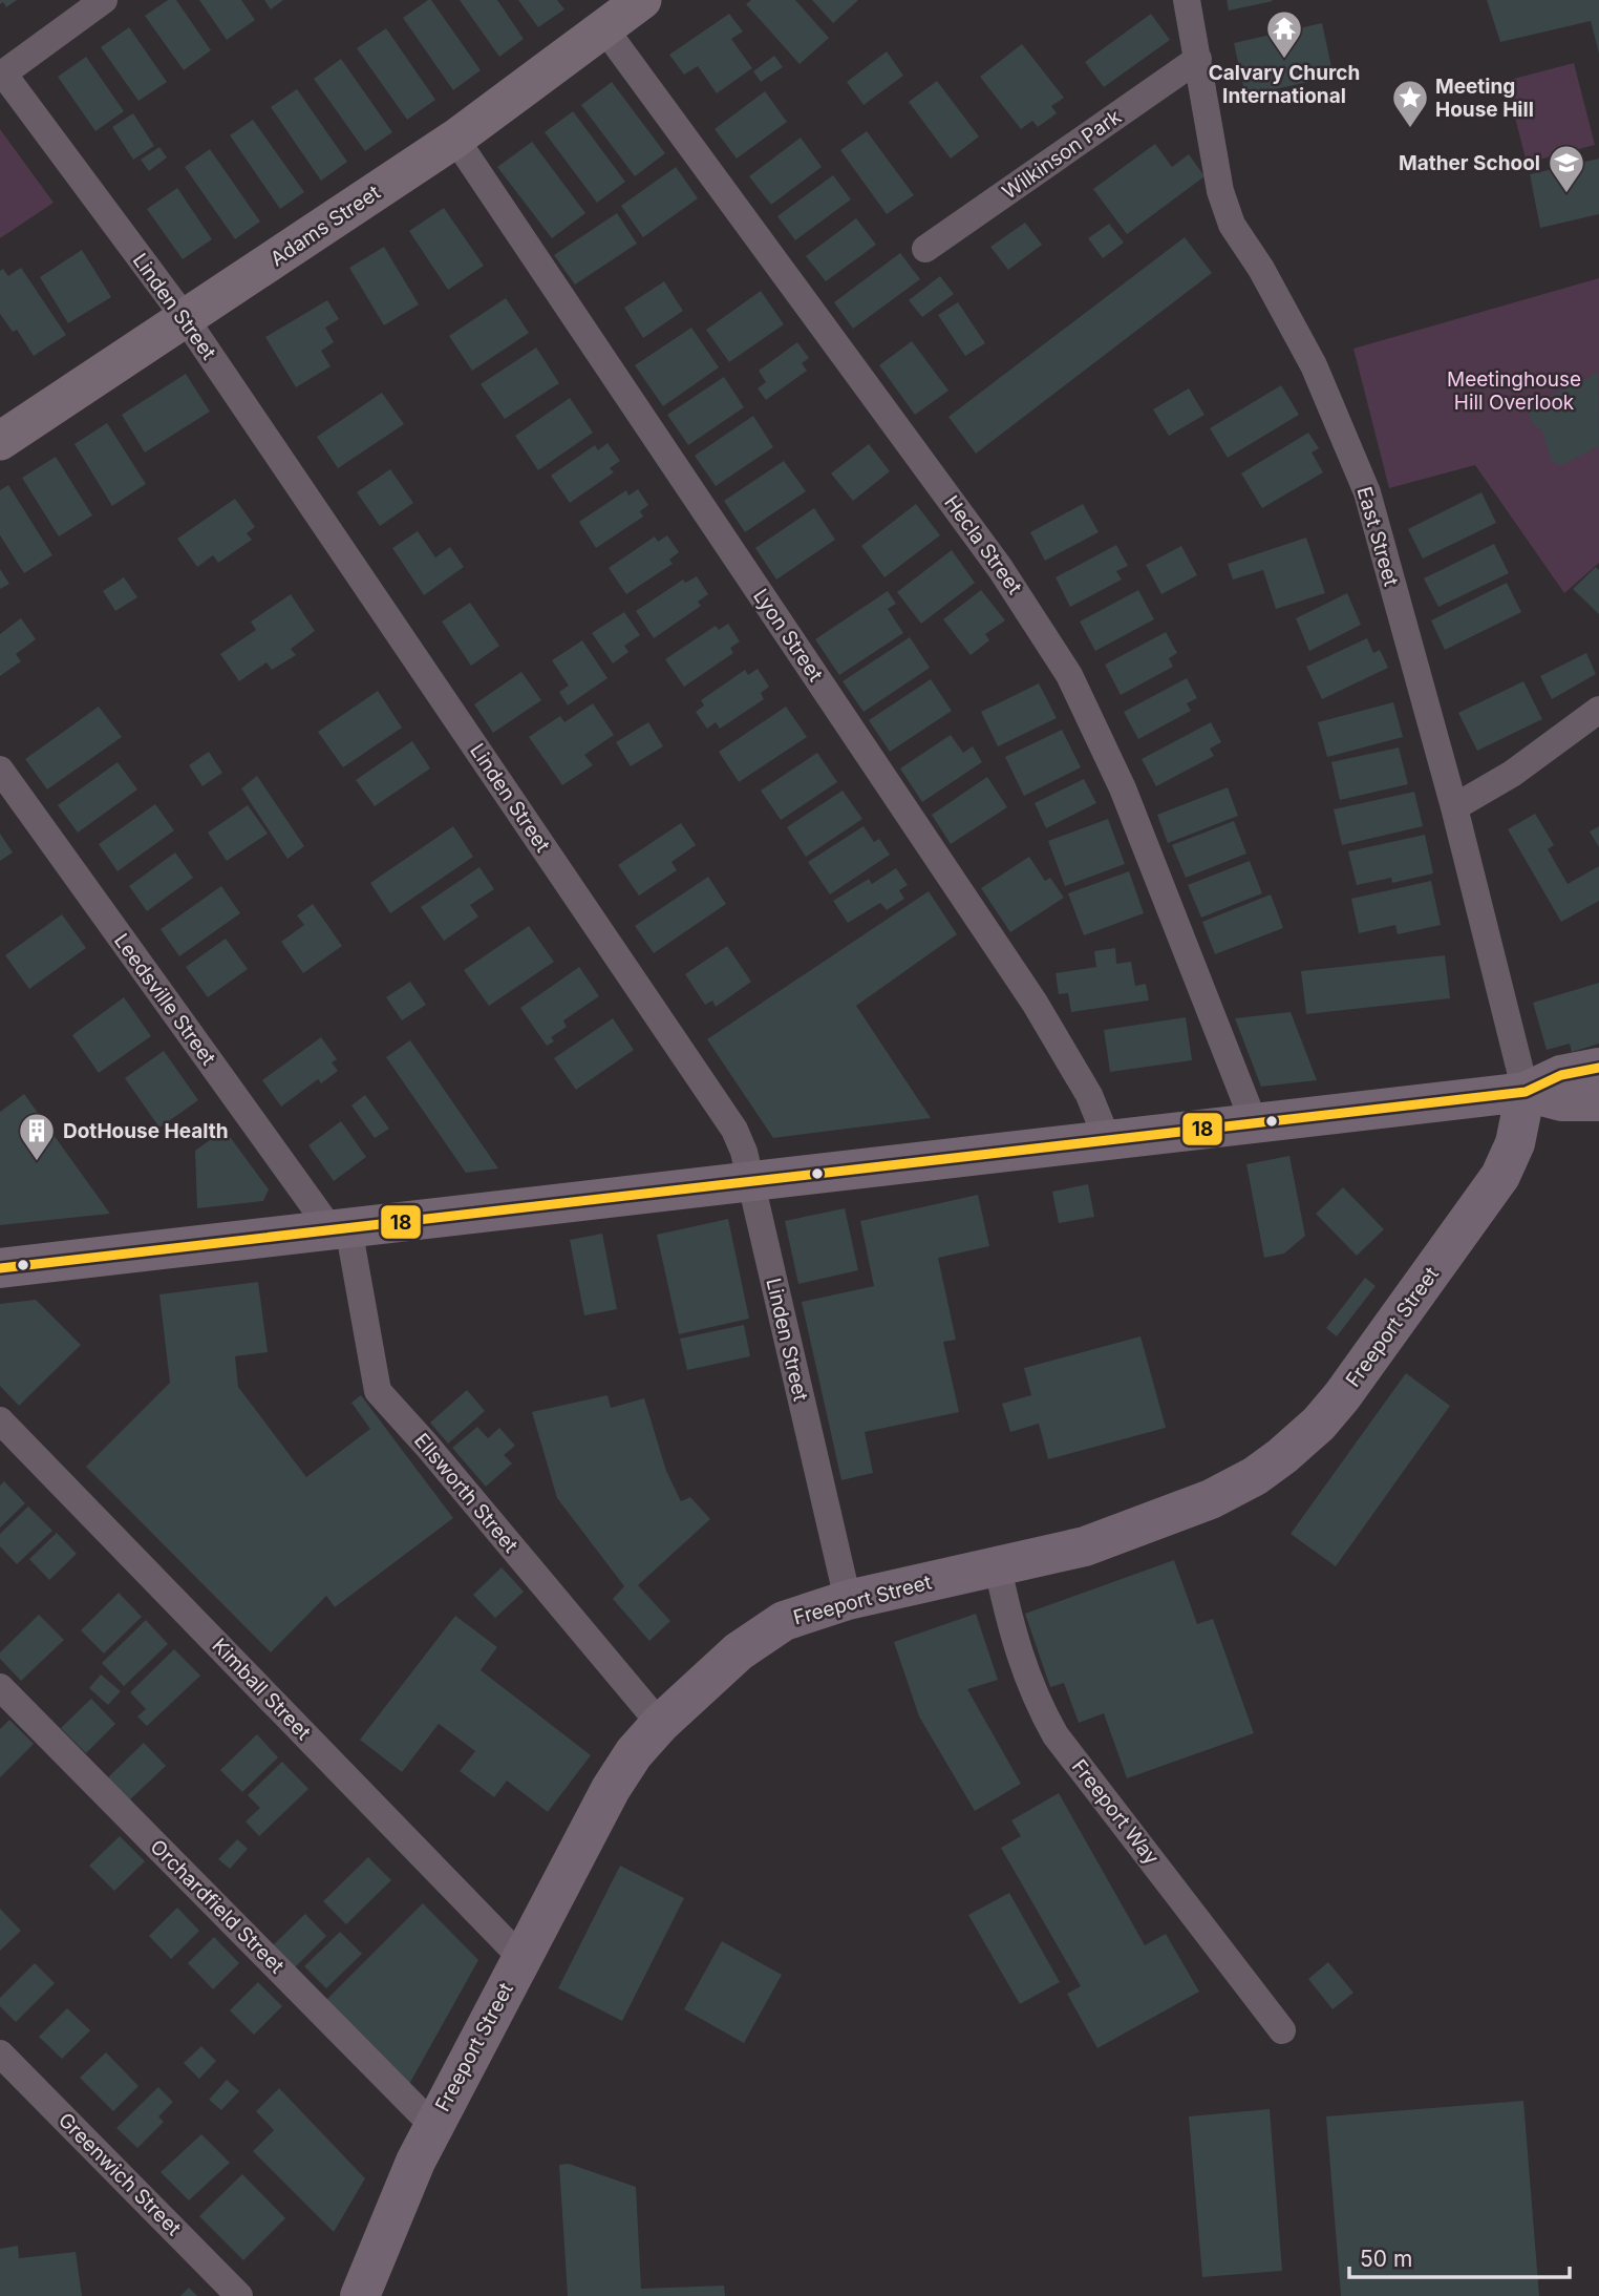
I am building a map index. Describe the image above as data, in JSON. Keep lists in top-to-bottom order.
{
  "streets": {
    "main road": ["Adams Street", "Freeport Street"],
    "street": [
      "Wilkinson Park",
      "Linden Street",
      "East Street",
      "Hecla Street",
      "Lyon Street",
      "Leedsville Street",
      "Ellsworth Street",
      "Kimball Street",
      "Freeport Way",
      "Orchardfield Street",
      "Greenwich Street"
    ]
  },
  "crossings": [
    ["Wilkinson Park", "East Street"],
    ["Adams Street", "Linden Street"],
    ["Adams Street", "Hecla Street"],
    ["Adams Street", "Lyon Street"],
    ["Linden Street", "Freeport Street"],
    ["East Street", "Freeport Street"],
    ["Leedsville Street", "Ellsworth Street"],
    ["Freeport Street", "Ellsworth Street"],
    ["Freeport Street", "Kimball Street"],
    ["Freeport Street", "Freeport Way"],
    ["Freeport Street", "Orchardfield Street"]
  ],
  "parks": ["Meetinghouse Hill Overlook"],
  "places": {
    "temple": ["Calvary Church International"],
    "place": ["Meeting House Hill"],
    "school or university": ["Mather School"],
    "building": ["DotHouse Health"]
  },
  "lines": ["transit line 18"],
  "scale_bar": "50 m"
}
